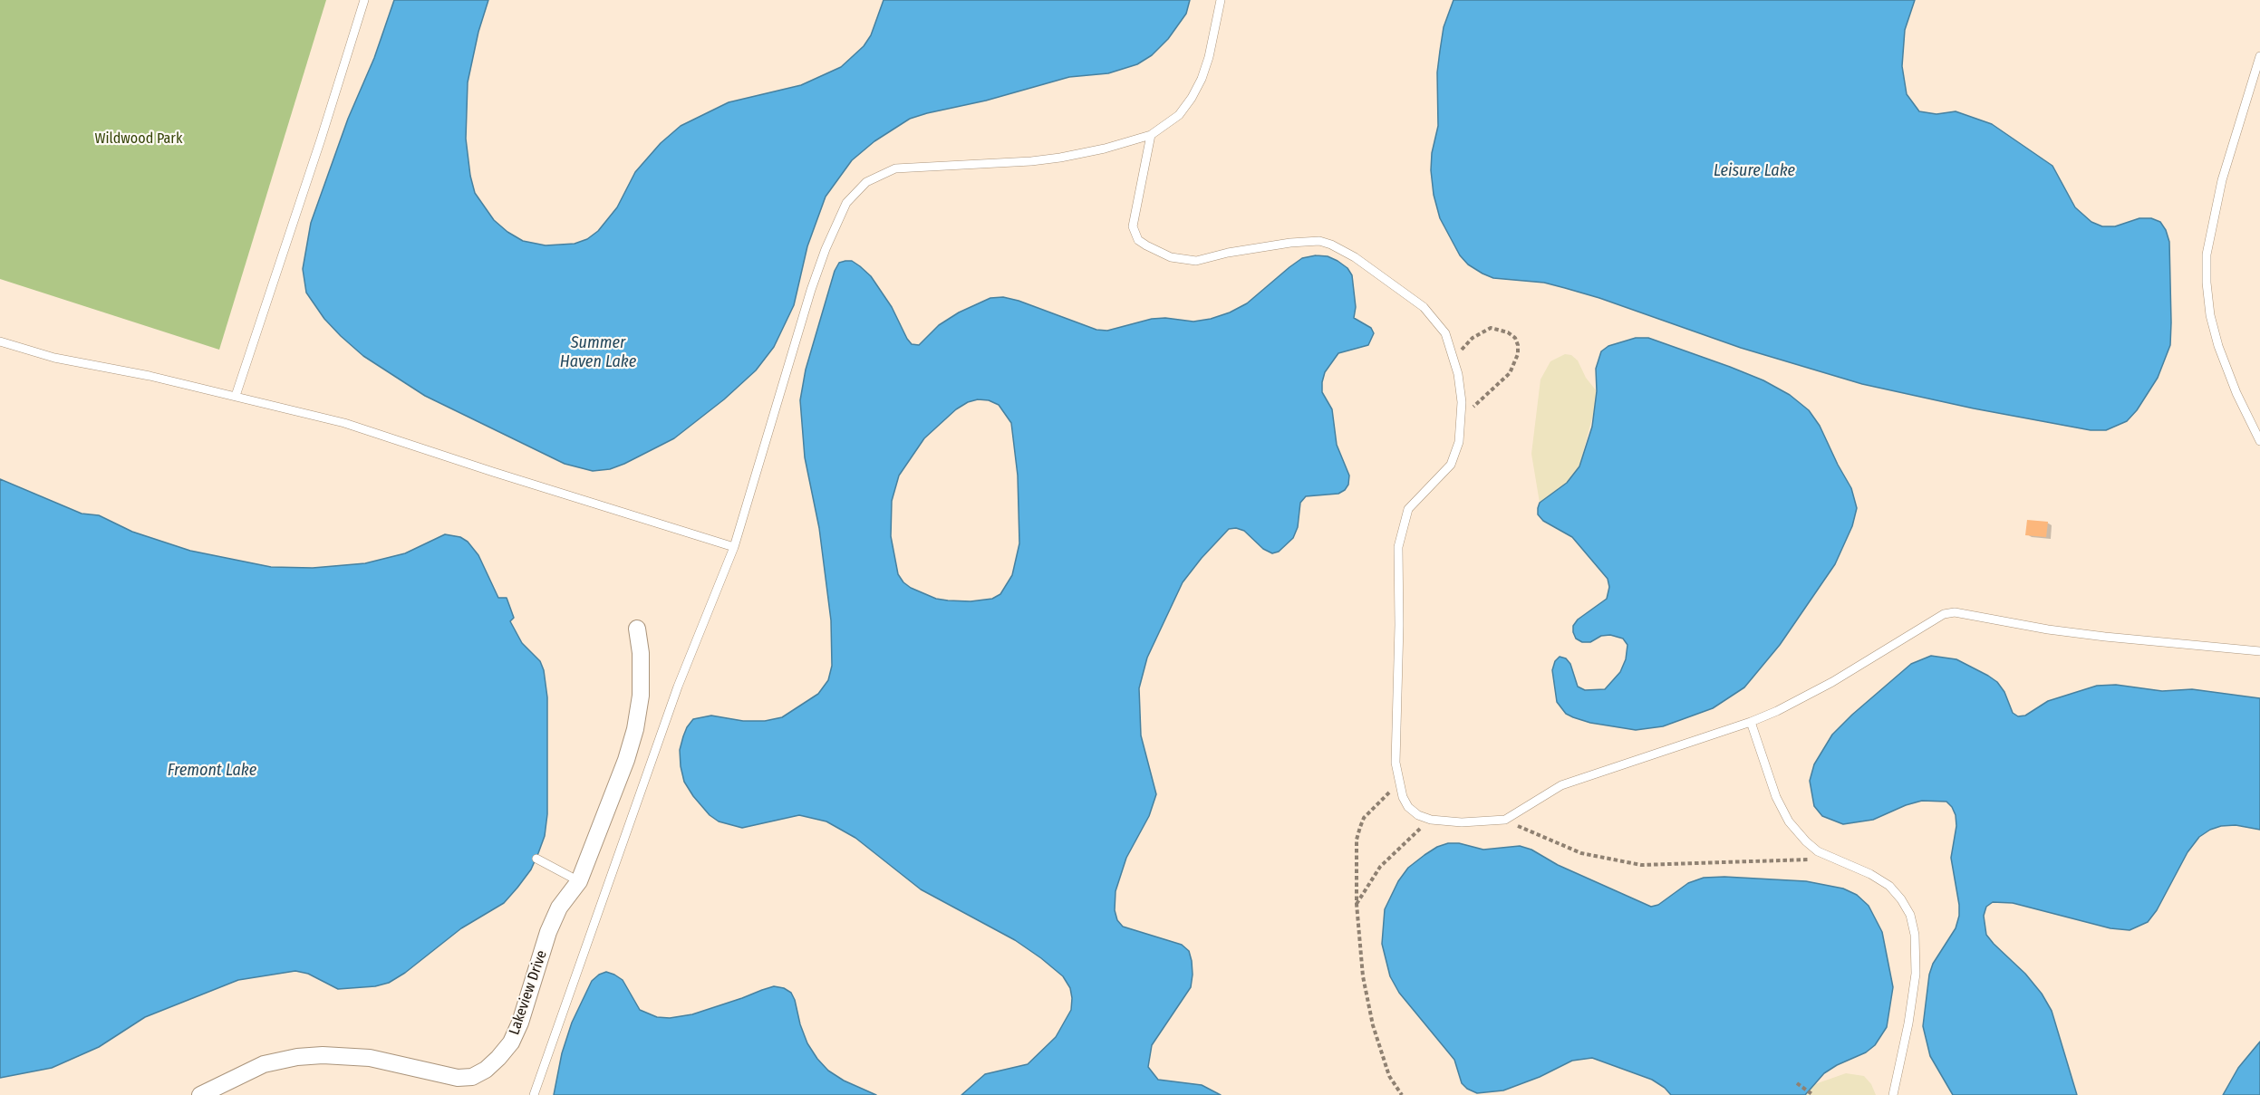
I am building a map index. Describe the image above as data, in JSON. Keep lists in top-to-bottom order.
{
  "streets": {
    "street": ["Lakeview Drive"]
  },
  "water": ["Leisure Lake", "Summer Haven Lake", "Fremont Lake"],
  "parks": ["Wildwood Park"]
}
